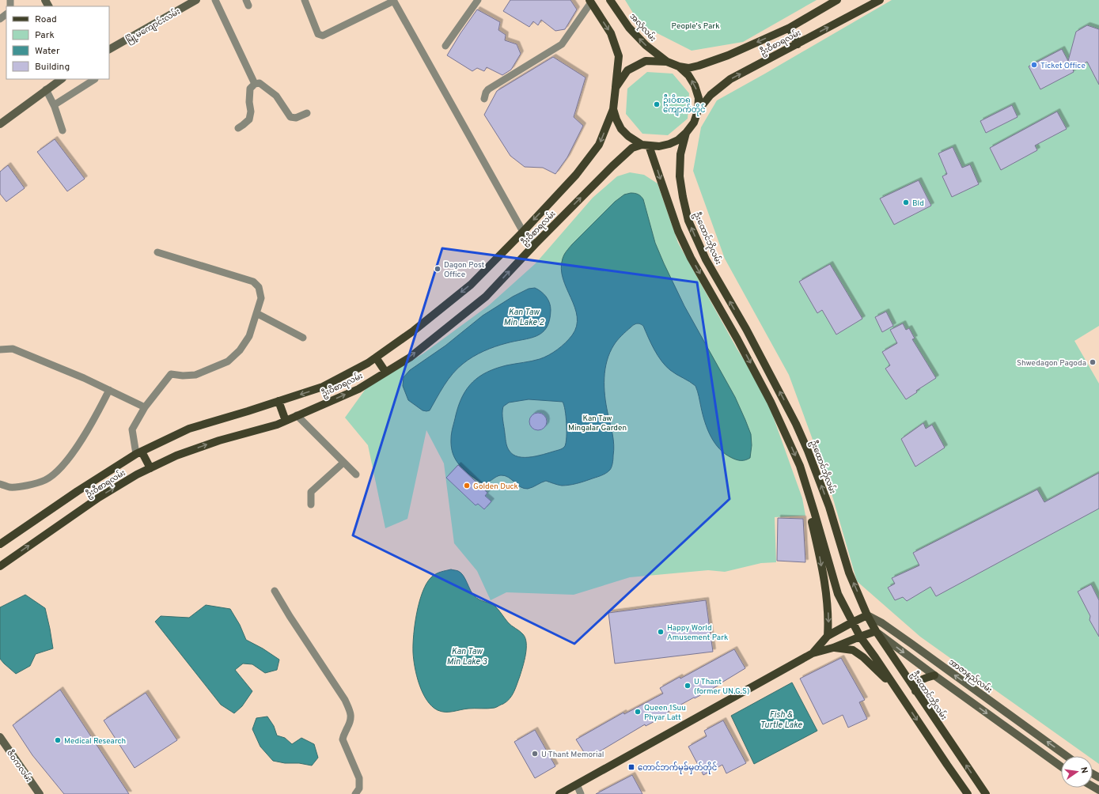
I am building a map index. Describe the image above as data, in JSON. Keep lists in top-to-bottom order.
{
  "streets": {
    "main road": [
      "မြို့မကျောင်းလမ်း",
      "အလုံလမ်း",
      "ဦးဝီစာရလမ်း",
      "ဦးထောင်ဘိုလမ်း",
      "အာဇာနည်လမ်း",
      "ဇီဝကလမ်း"
    ]
  },
  "crossings": [
    ["အလုံလမ်း", "ဦးဝီစာရလမ်း"],
    ["အလုံလမ်း", "ဦးထောင်ဘိုလမ်း"],
    ["ဦးဝီစာရလမ်း", "ဦးထောင်ဘိုလမ်း"],
    ["ဦးထောင်ဘိုလမ်း", "အာဇာနည်လမ်း"]
  ],
  "one_way": ["အလုံလမ်း"],
  "water": ["Kan Taw Min Lake 2", "Kan Taw Min Lake 3", "Fish & Turtle Lake"],
  "parks": ["People's Park", "Kan Taw Mingalar Garden"],
  "places": {
    "other": [
      "Ticket Office",
      "ဦးဝိစာရ ကျောက်တိုင်",
      "Bld",
      "Dagon Post Office",
      "Shwedagon Pagoda",
      "Golden Duck",
      "Happy World Amusement Park",
      "U Thant (former UN.G.S)",
      "Queen 1Suu Phyar Latt",
      "Medical Research",
      "U Thant Memorial"
    ],
    "transit": ["တောင်ဘက်မုခ်မှတ်တိုင်"]
  },
  "legend": [
    "Road",
    "Park",
    "Water",
    "Building"
  ],
  "north": "right"
}
